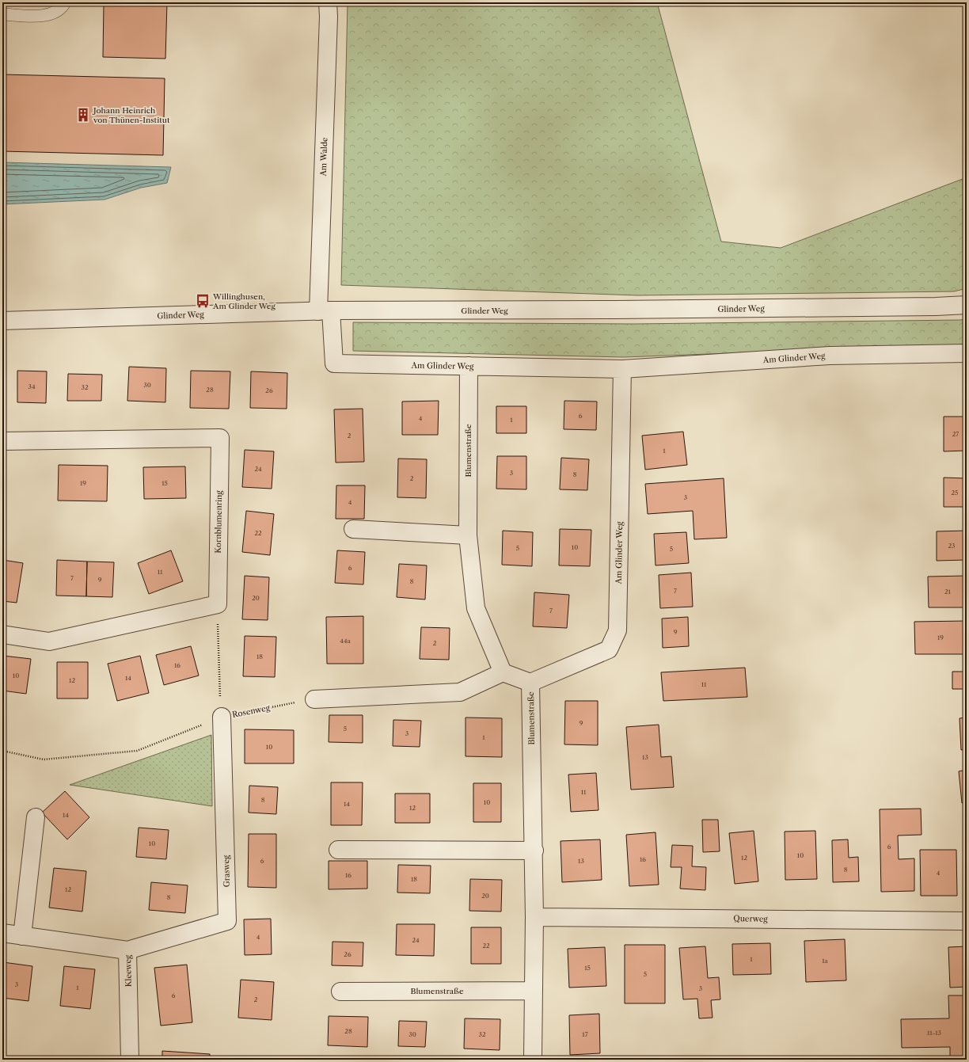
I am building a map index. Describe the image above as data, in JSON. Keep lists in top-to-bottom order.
{
  "streets": {
    "street": [
      "Am Walde",
      "Glinder Weg",
      "Am Glinder Weg",
      "Blumenstraße",
      "Kornblumenring",
      "Grasweg",
      "Querweg",
      "Kleeweg"
    ],
    "path": ["Rosenweg"]
  },
  "crossings": [
    ["Am Walde", "Glinder Weg"],
    ["Am Walde", "Am Glinder Weg"],
    ["Glinder Weg", "Am Glinder Weg"],
    ["Am Glinder Weg", "Blumenstraße"],
    ["Blumenstraße", "Querweg"],
    ["Rosenweg", "Grasweg"],
    ["Grasweg", "Kleeweg"]
  ],
  "places": {
    "building": ["Johann Heinrich von Thünen-Institut"],
    "bus stop": ["Willinghusen, Am Glinder Weg"]
  },
  "house_numbers": [
    "30",
    "34",
    "32",
    "28",
    "26",
    "6",
    "4",
    "1",
    "27",
    "2",
    "1",
    "24",
    "3",
    "8",
    "2",
    "19",
    "15",
    "25",
    "3",
    "4",
    "22",
    "23",
    "10",
    "5",
    "5",
    "6",
    "11",
    "7",
    "9",
    "8",
    "7",
    "21",
    "20",
    "7",
    "9",
    "19",
    "44a",
    "2",
    "18",
    "16",
    "10",
    "14",
    "12",
    "11",
    "9",
    "5",
    "3",
    "1",
    "10",
    "13",
    "11",
    "8",
    "10",
    "14",
    "12",
    "14",
    "10",
    "6",
    "10",
    "12",
    "16",
    "6",
    "13",
    "8",
    "4",
    "16",
    "18",
    "12",
    "20",
    "8",
    "4",
    "24",
    "22",
    "26",
    "1",
    "1a",
    "15",
    "5",
    "3",
    "1",
    "3",
    "6",
    "2",
    "28",
    "11-13",
    "30",
    "32",
    "17"
  ]
}
